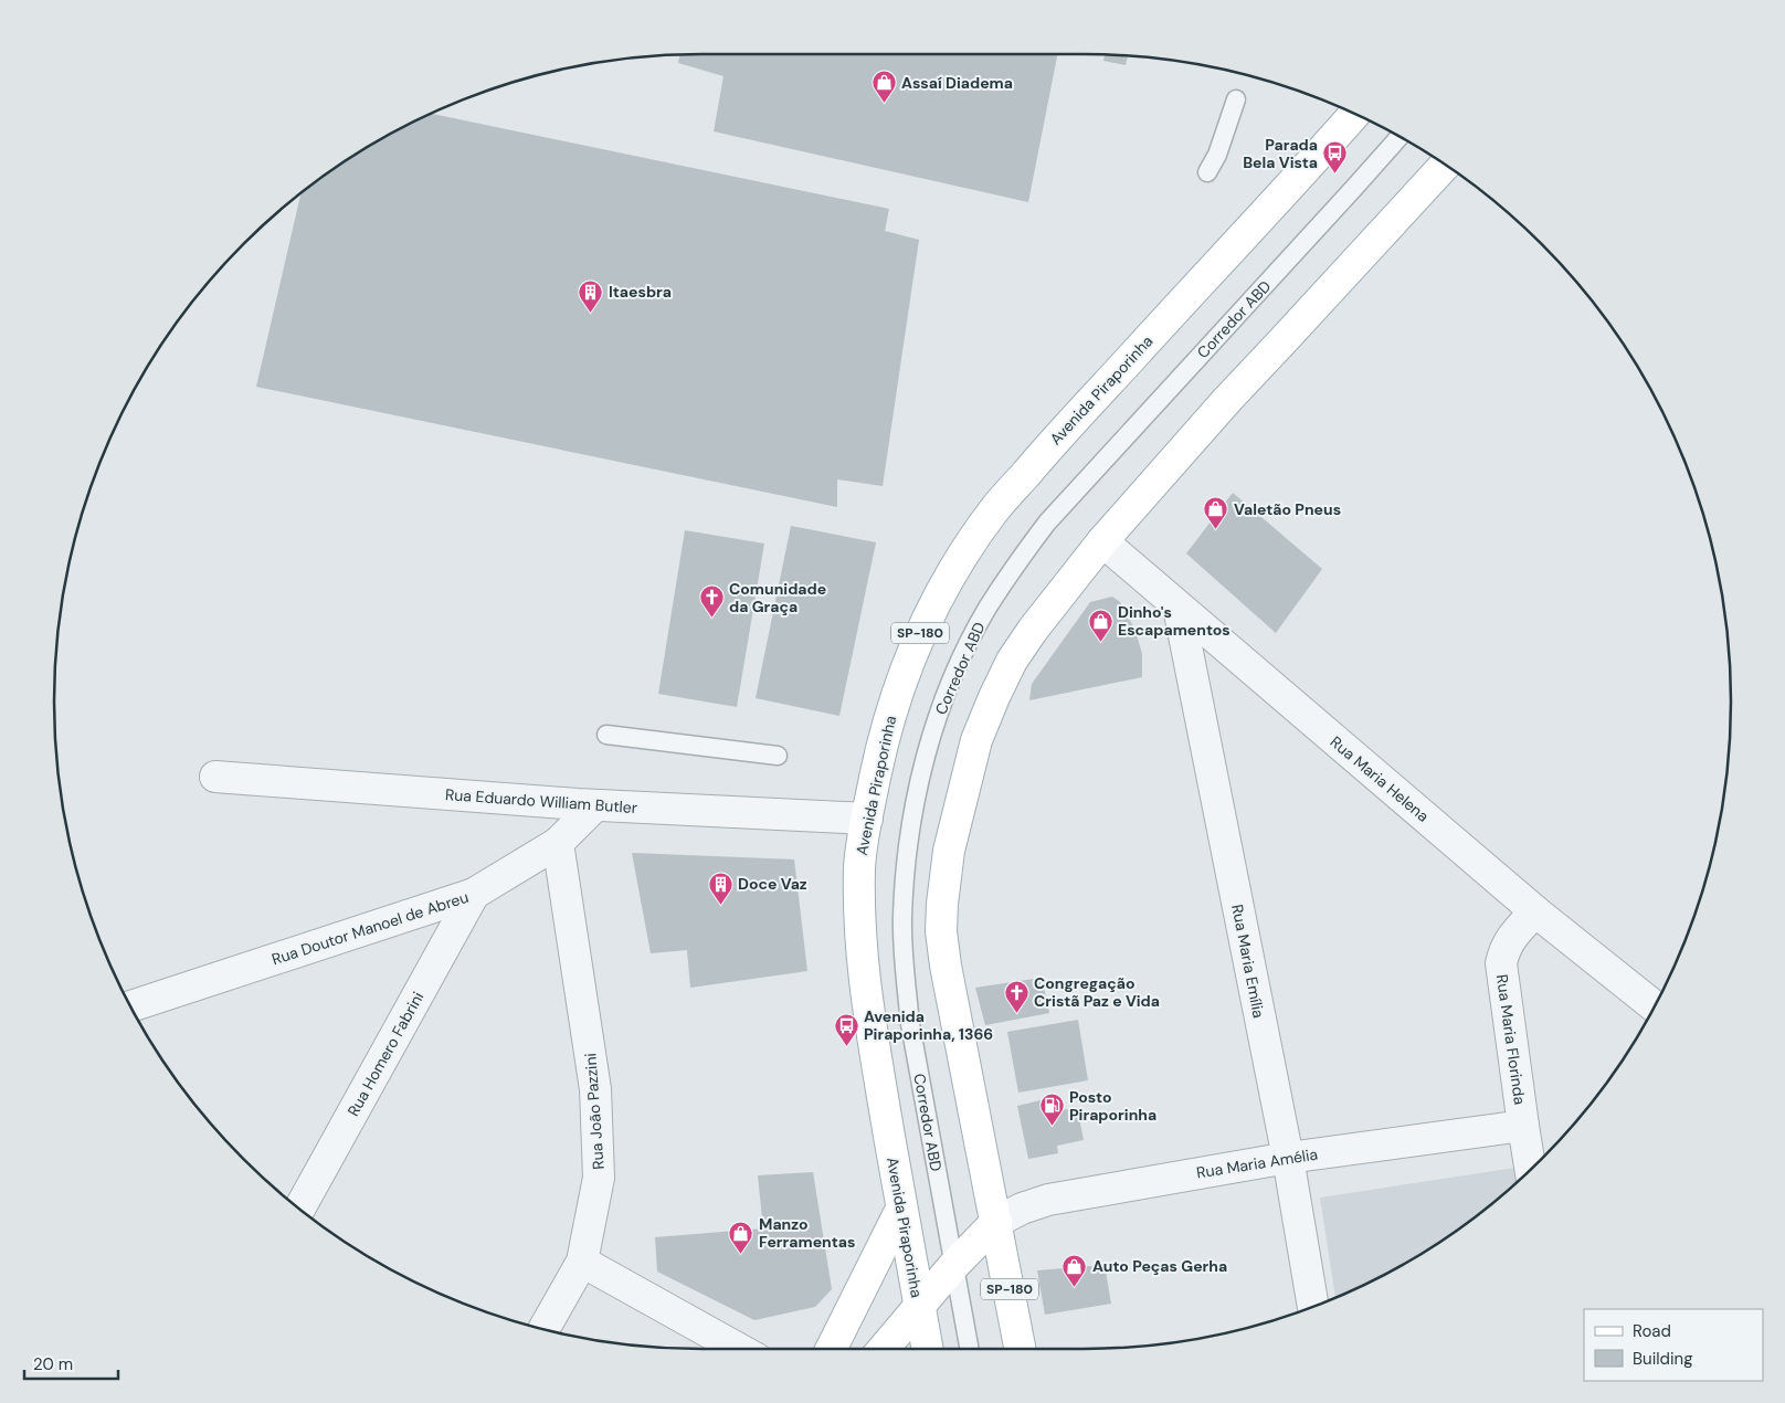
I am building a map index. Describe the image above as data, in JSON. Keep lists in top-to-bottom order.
{
  "streets": {
    "main road": ["Avenida Piraporinha", "SP-180"],
    "street": [
      "Rua Maria Helena",
      "Rua Eduardo William Butler",
      "Rua Doutor Manoel de Abreu",
      "Rua Maria Emília",
      "Rua Maria Florinda",
      "Rua Homero Fabrini",
      "Rua João Pazzini",
      "Rua Maria Amélia"
    ],
    "lane": ["Corredor ABD"]
  },
  "crossings": [
    ["Avenida Piraporinha", "Rua Eduardo William Butler"],
    ["SP-180", "Rua Maria Helena"],
    ["SP-180", "Rua Maria Amélia"],
    ["Rua Maria Helena", "Rua Maria Emília"],
    ["Rua Maria Helena", "Rua Maria Florinda"],
    ["Rua Eduardo William Butler", "Rua Doutor Manoel de Abreu"],
    ["Rua Doutor Manoel de Abreu", "Rua Homero Fabrini"],
    ["Rua Doutor Manoel de Abreu", "Rua João Pazzini"],
    ["Rua Maria Emília", "Rua Maria Amélia"],
    ["Rua Maria Florinda", "Rua Maria Amélia"]
  ],
  "places": {
    "shop": [
      "Assaí Diadema",
      "Valetão Pneus",
      "Dinho's Escapamentos",
      "Manzo Ferramentas",
      "Auto Peças Gerha"
    ],
    "bus stop": ["Parada Bela Vista", "Avenida Piraporinha, 1366"],
    "building": ["Itaesbra", "Doce Vaz"],
    "church": ["Comunidade da Graça", "Congregação Cristã Paz e Vida"],
    "fuel station": ["Posto Piraporinha"]
  },
  "legend": ["Road", "Building"],
  "scale_bar": "20 m"
}
